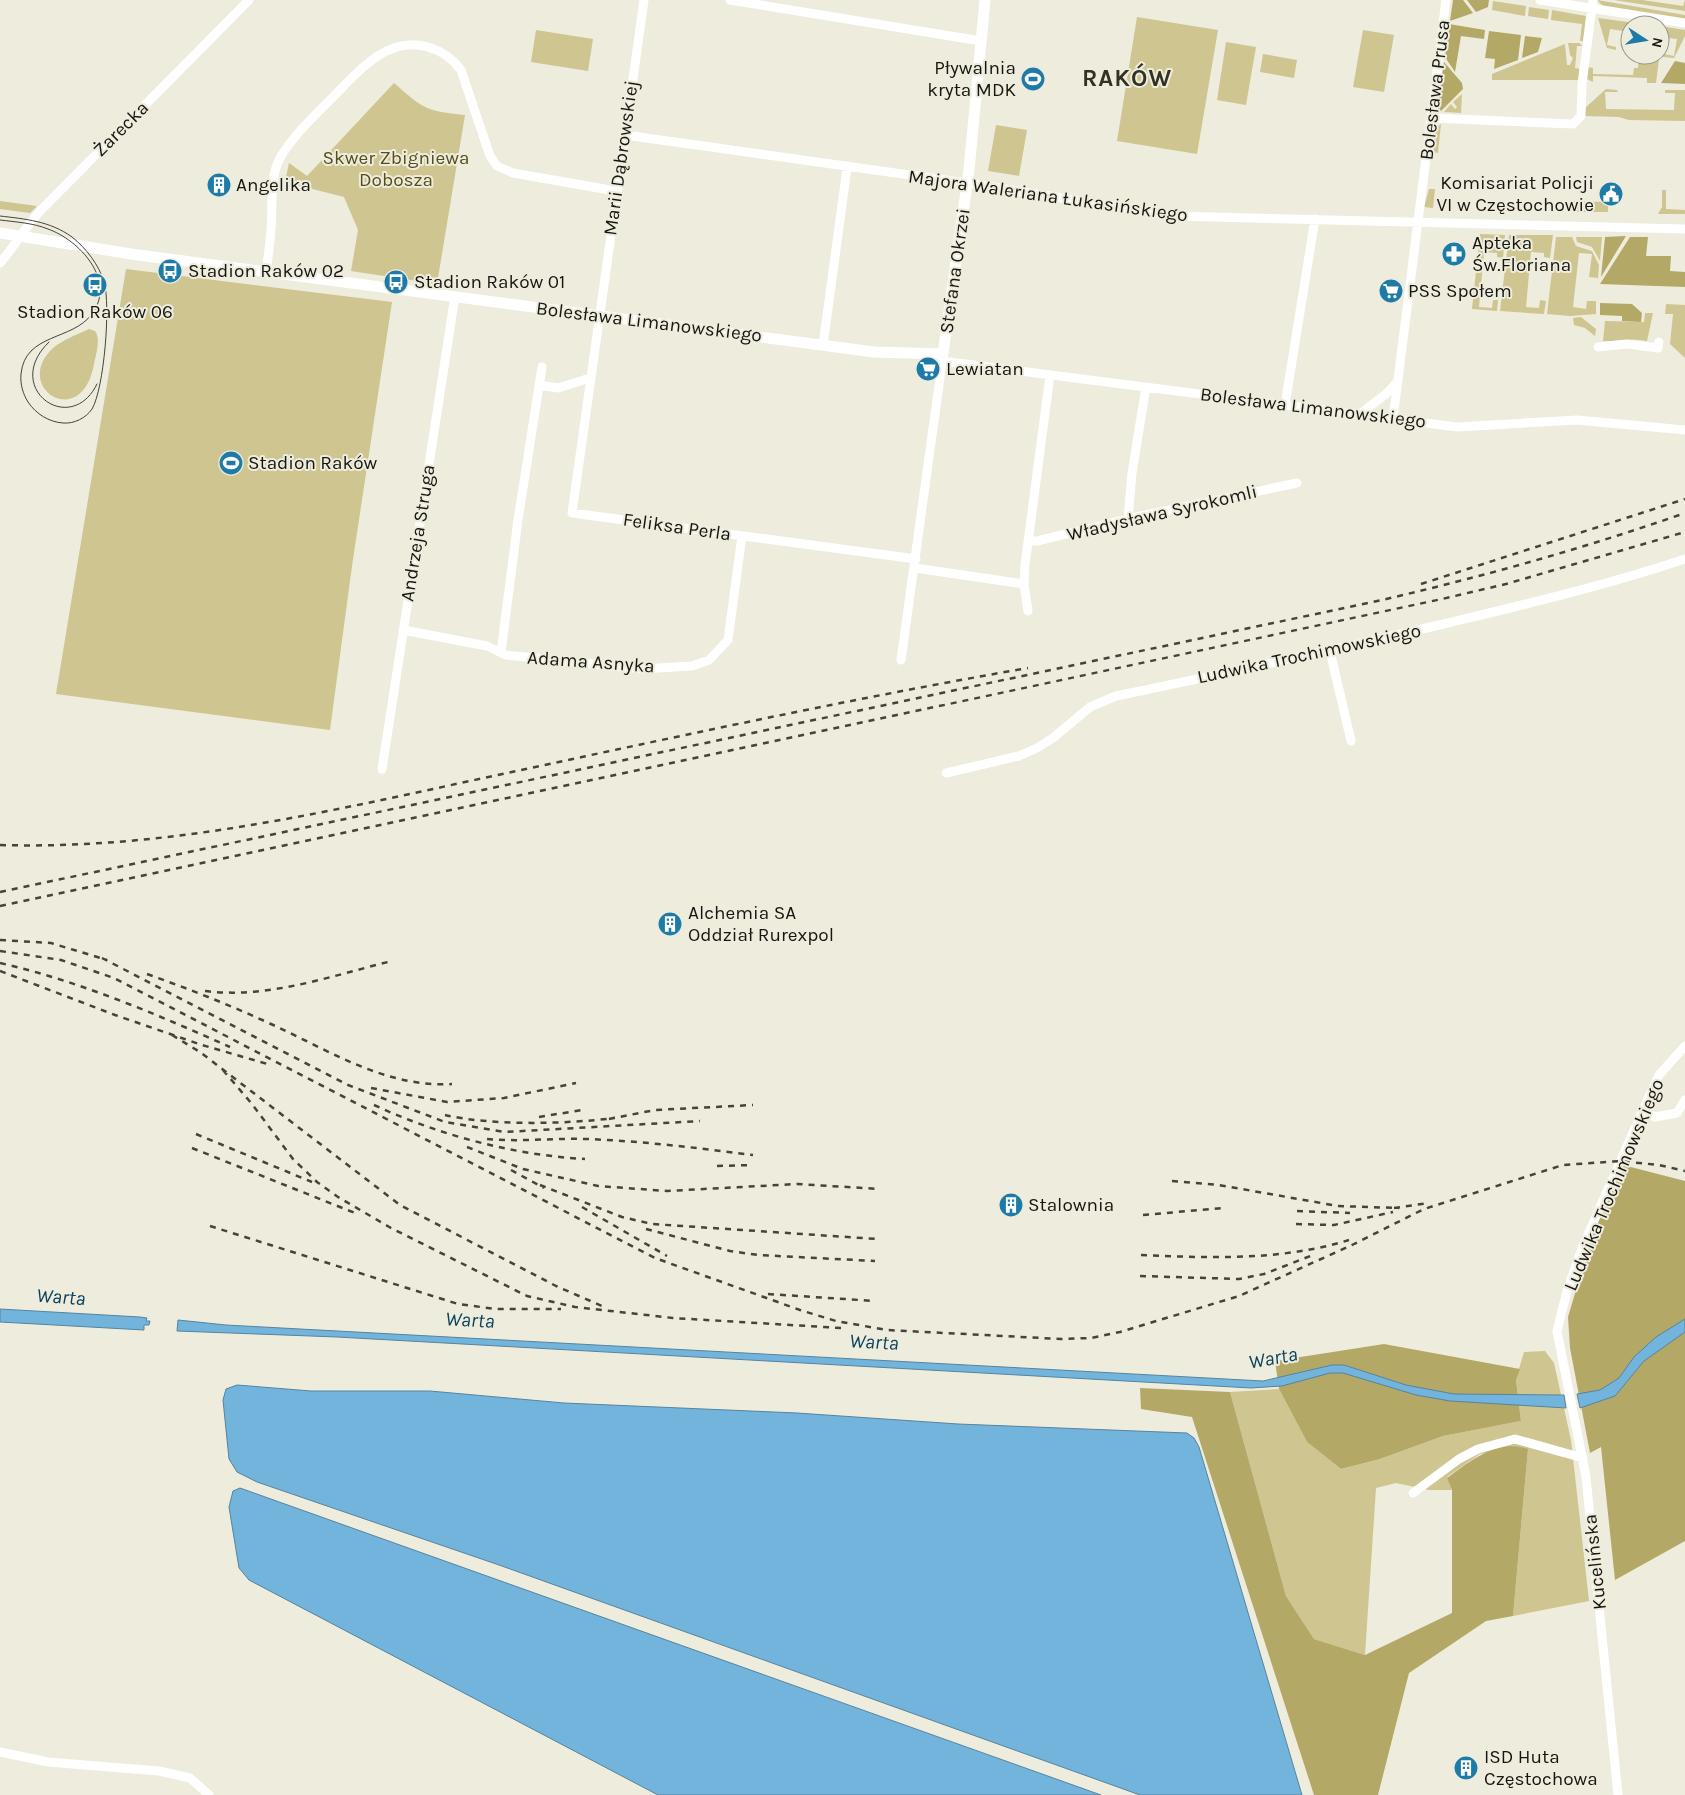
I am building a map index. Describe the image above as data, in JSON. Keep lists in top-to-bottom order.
{
  "streets": {
    "street": [
      "Bolesława Prusa",
      "Żarecka",
      "Marii Dąbrowskiej",
      "Majora Waleriana Łukasińskiego",
      "Stefana Okrzei",
      "Bolesława Limanowskiego",
      "Władysława Syrokomli",
      "Feliksa Perla",
      "Andrzeja Struga",
      "Ludwika Trochimowskiego",
      "Adama Asnyka",
      "Kucelińska"
    ]
  },
  "crossings": [
    ["Bolesława Prusa", "Majora Waleriana Łukasińskiego"],
    ["Bolesława Prusa", "Bolesława Limanowskiego"],
    ["Żarecka", "Bolesława Limanowskiego"],
    ["Marii Dąbrowskiej", "Majora Waleriana Łukasińskiego"],
    ["Marii Dąbrowskiej", "Bolesława Limanowskiego"],
    ["Marii Dąbrowskiej", "Feliksa Perla"],
    ["Majora Waleriana Łukasińskiego", "Stefana Okrzei"],
    ["Stefana Okrzei", "Bolesława Limanowskiego"],
    ["Stefana Okrzei", "Feliksa Perla"],
    ["Bolesława Limanowskiego", "Feliksa Perla"],
    ["Bolesława Limanowskiego", "Andrzeja Struga"],
    ["Feliksa Perla", "Adama Asnyka"],
    ["Andrzeja Struga", "Adama Asnyka"],
    ["Ludwika Trochimowskiego", "Kucelińska"]
  ],
  "districts": ["RAKÓW"],
  "water": ["Warta"],
  "parks": ["Skwer Zbigniewa Dobosza"],
  "places": {
    "sports": ["Pływalnia kryta MDK", "Stadion Raków"],
    "building": [
      "Angelika",
      "Alchemia SA Oddział Rurexpol",
      "Stalownia",
      "ISD Huta Częstochowa"
    ],
    "public building": ["Komisariat Policji VI w Częstochowie"],
    "pharmacy": ["Apteka Św.Floriana"],
    "bus stop": ["Stadion Raków 02", "Stadion Raków 01", "Stadion Raków 06"],
    "supermarket": ["PSS Społem", "Lewiatan"]
  },
  "north": "right"
}
